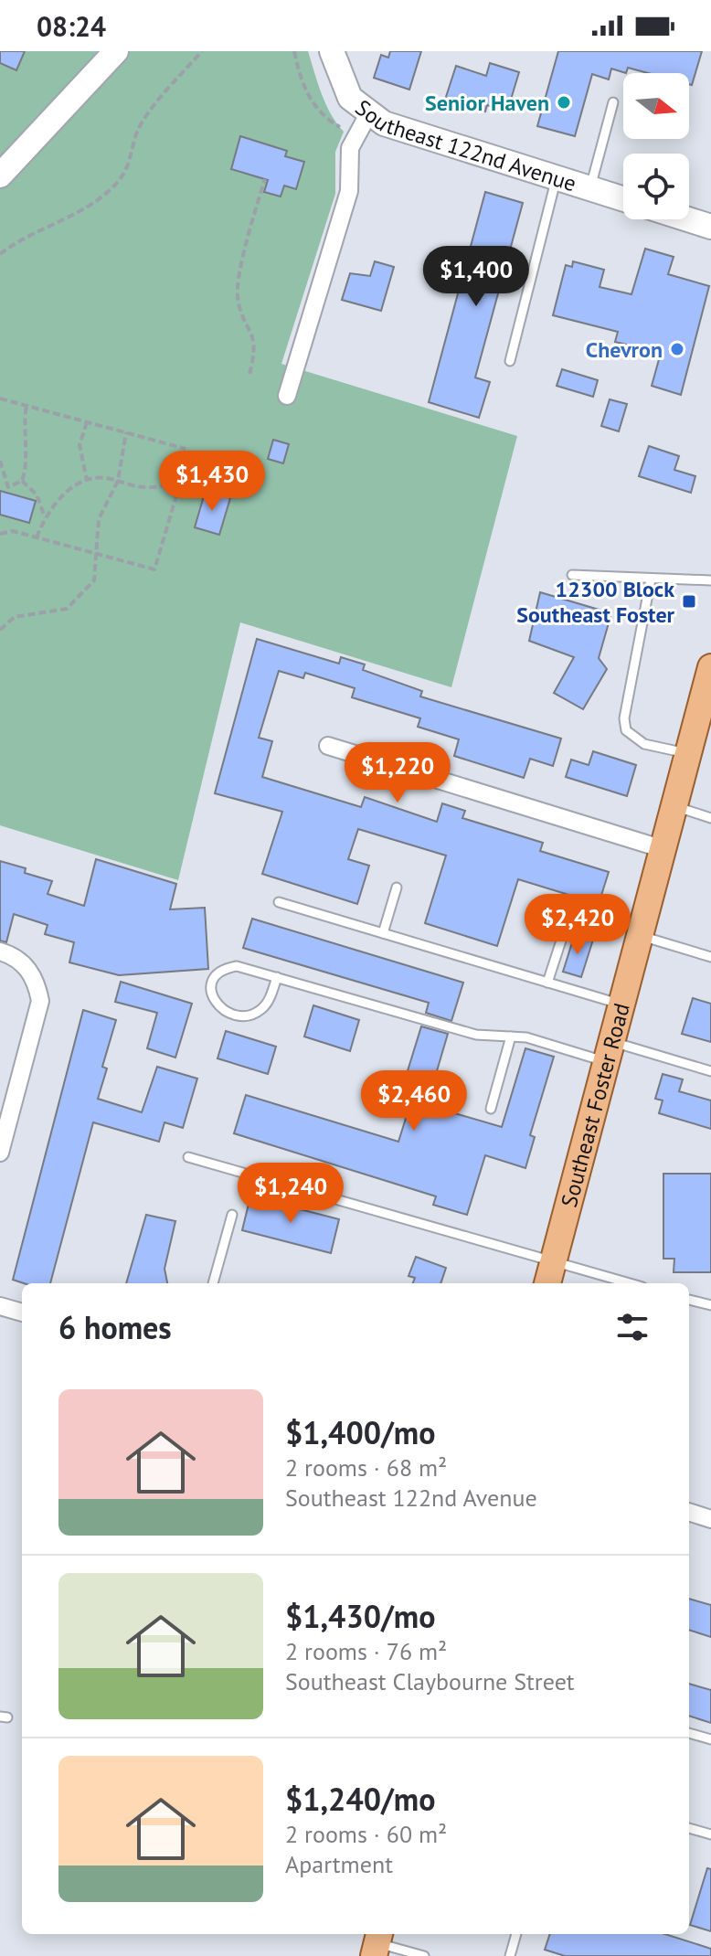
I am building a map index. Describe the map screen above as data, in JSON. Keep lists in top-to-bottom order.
{
  "streets": {
    "main road": ["Southeast Foster Road"],
    "street": ["Southeast 122nd Avenue"]
  },
  "places": {
    "other": ["Senior Haven", "Chevron"],
    "transit": ["12300 Block Southeast Foster"]
  },
  "north": "right",
  "page": {
    "status": "08:24",
    "price": [
      "$1,400",
      "$1,430",
      "$1,220",
      "$2,420",
      "$2,460",
      "$1,240"
    ],
    "heading": "6 homes",
    "list": [
      {
        "name": "$1,400/mo",
        "note": "2 rooms · 68 m² · Southeast 122nd Avenue"
      },
      {
        "name": "$1,430/mo",
        "note": "2 rooms · 76 m² · Southeast Claybourne Street"
      },
      {
        "name": "$1,240/mo",
        "note": "2 rooms · 60 m² · Apartment"
      }
    ]
  }
}
